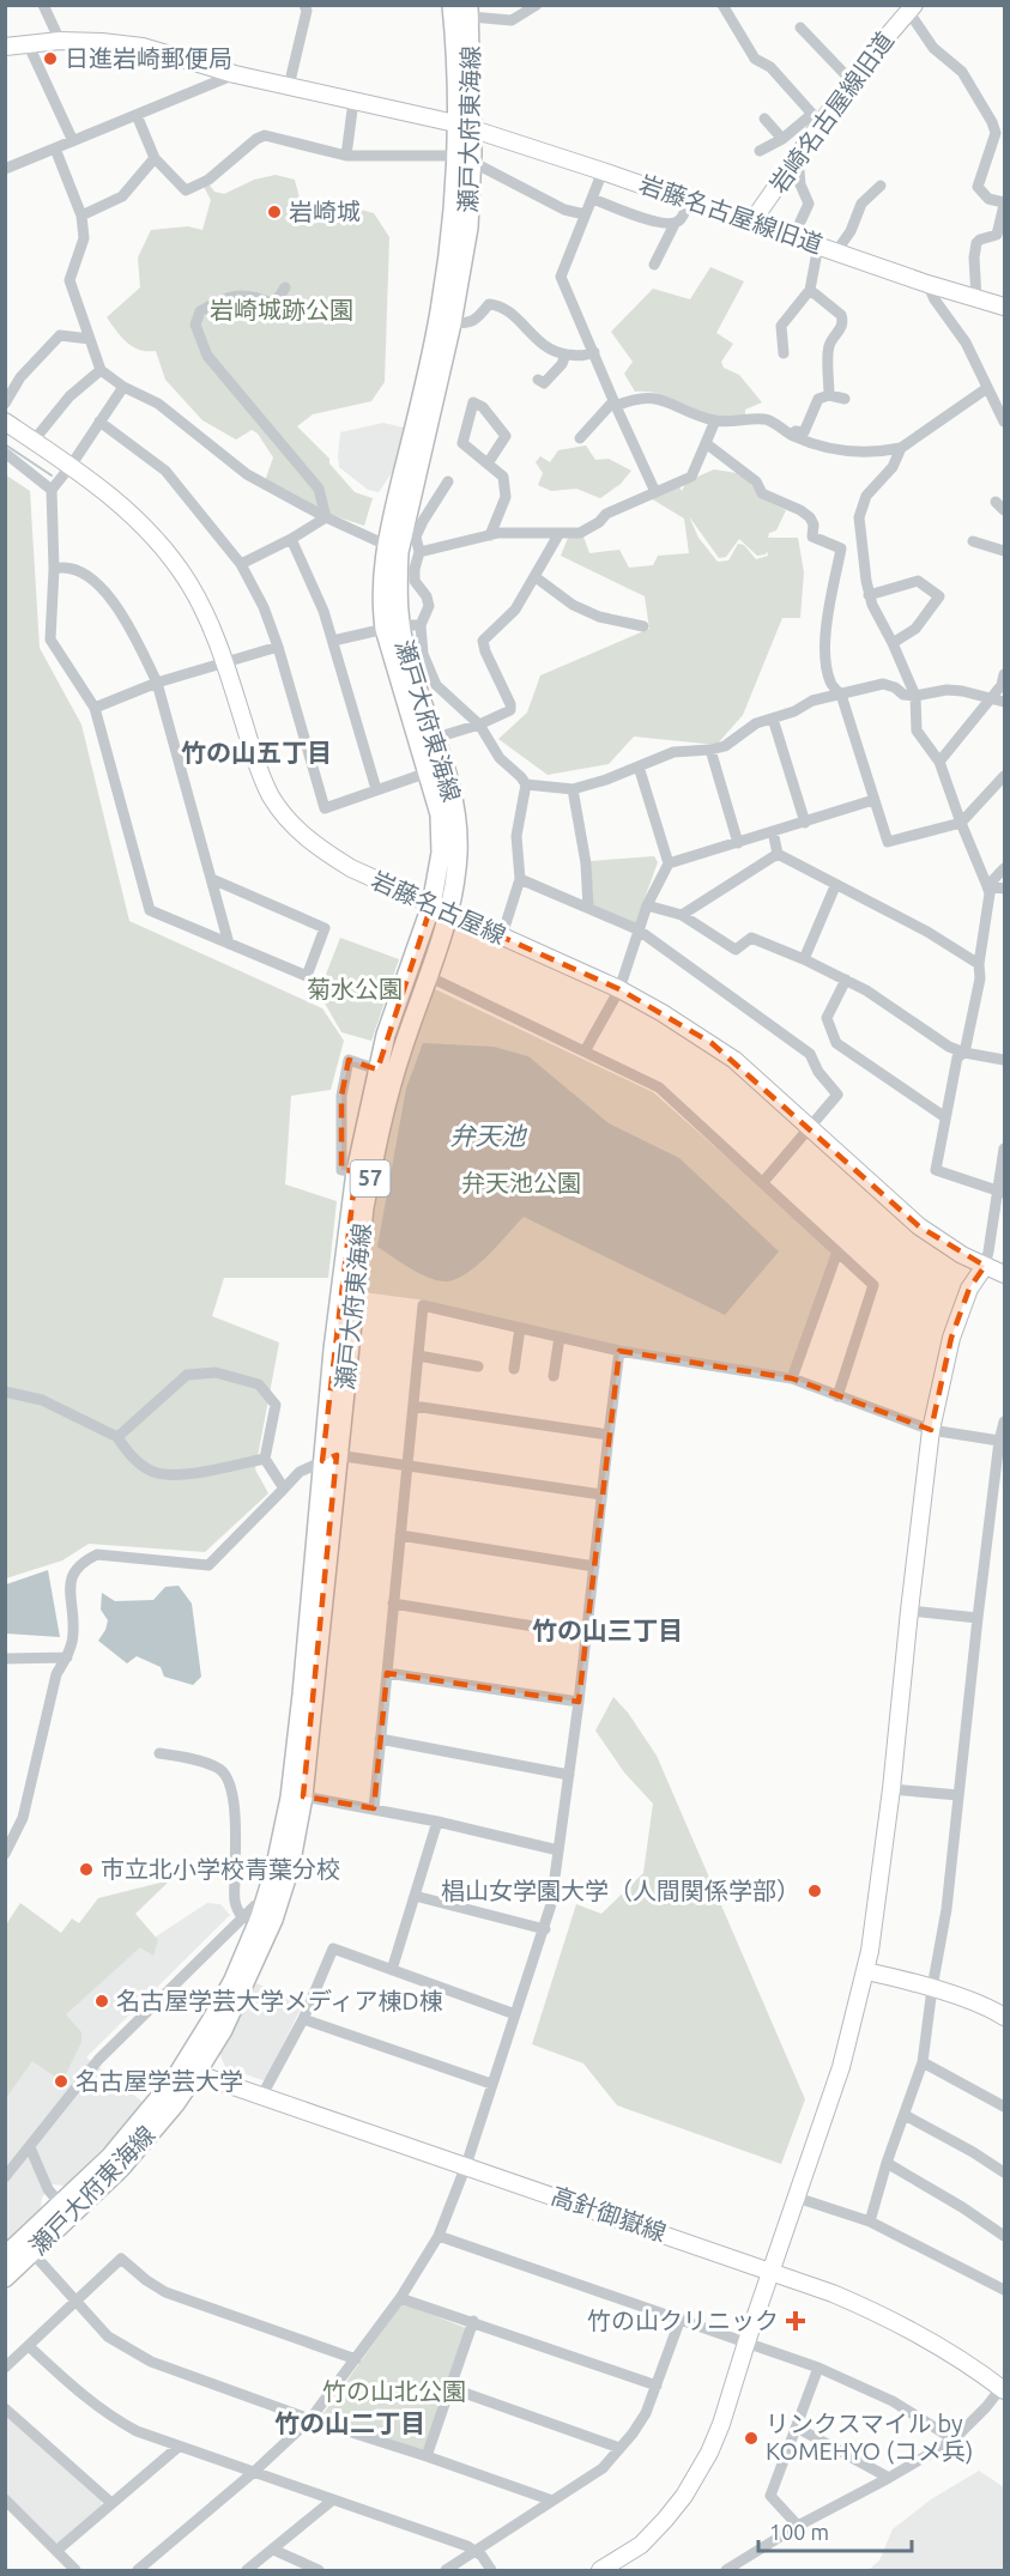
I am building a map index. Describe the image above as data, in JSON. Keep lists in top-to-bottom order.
{
  "streets": {
    "main road": ["瀬戸大府東海線", "57"],
    "street": [
      "岩崎名古屋線旧道",
      "岩藤名古屋線旧道",
      "岩藤名古屋線",
      "高針御嶽線"
    ]
  },
  "crossings": [
    ["岩崎名古屋線旧道", "岩藤名古屋線旧道"],
    ["瀬戸大府東海線", "岩藤名古屋線旧道"],
    ["瀬戸大府東海線", "岩藤名古屋線"],
    ["瀬戸大府東海線", "高針御嶽線"]
  ],
  "districts": ["竹の山五丁目", "竹の山三丁目", "竹の山二丁目"],
  "water": ["弁天池"],
  "parks": [
    "岩崎城跡公園",
    "菊水公園",
    "弁天池公園",
    "竹の山北公園"
  ],
  "places": {
    "other": [
      "日進岩崎郵便局",
      "岩崎城",
      "市立北小学校青葉分校",
      "椙山女学園大学（人間関係学部）",
      "名古屋学芸大学メディア棟D棟",
      "名古屋学芸大学",
      "リンクスマイル by KOMEHYO (コメ兵)"
    ],
    "health": ["竹の山クリニック"]
  },
  "scale_bar": "100 m"
}
